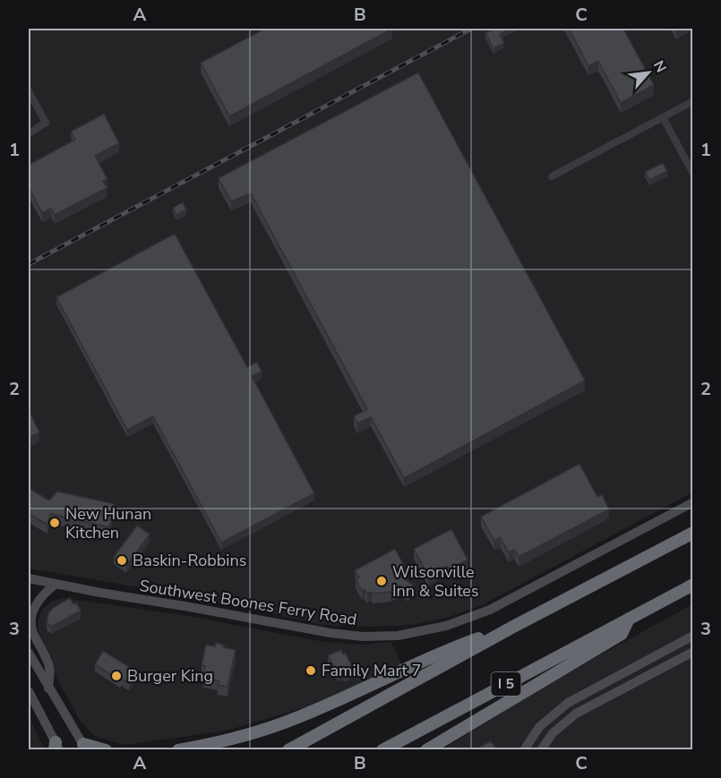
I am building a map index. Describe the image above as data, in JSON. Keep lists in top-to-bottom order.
{
  "streets": {
    "highway": ["I 5"],
    "street": ["Southwest Boones Ferry Road"]
  },
  "places": [
    "New Hunan Kitchen",
    "Baskin-Robbins",
    "Wilsonville Inn & Suites",
    "Family Mart 7",
    "Burger King"
  ],
  "north": "top right",
  "grid": {
    "columns": ["A", "B", "C"],
    "rows": ["1", "2", "3"]
  }
}
